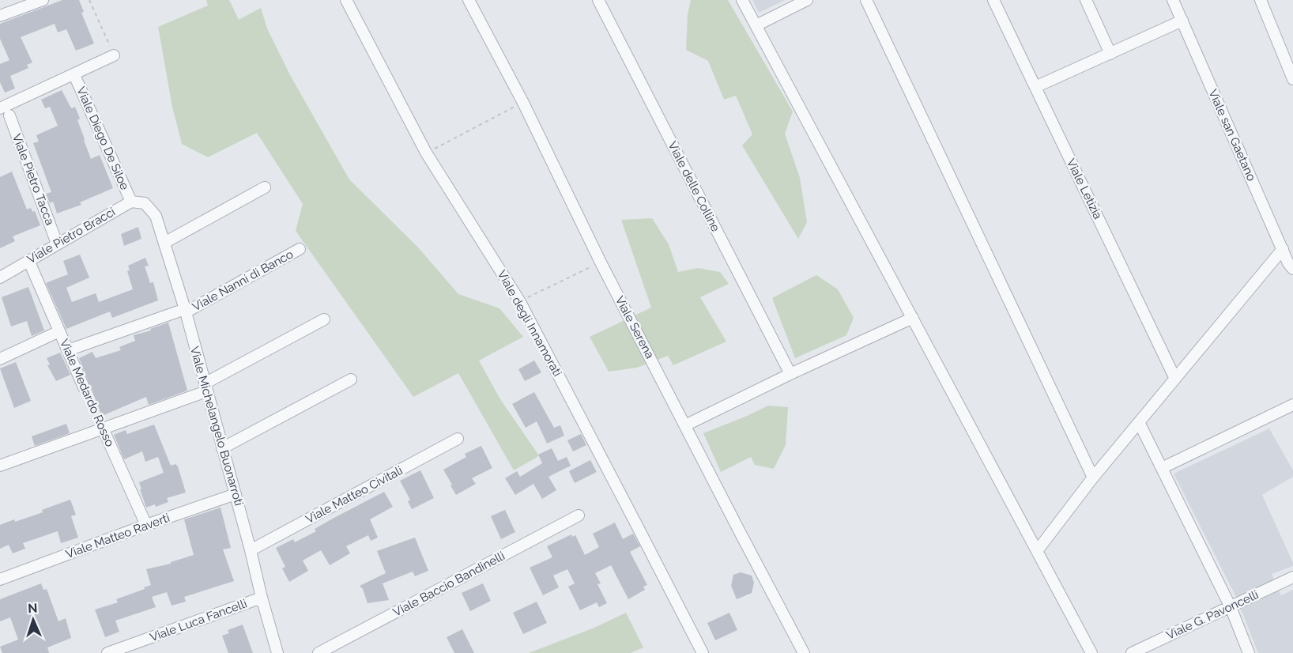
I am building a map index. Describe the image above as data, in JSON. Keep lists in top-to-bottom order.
{
  "streets": {
    "street": [
      "Viale san Gaetano",
      "Viale Diego De Siloe",
      "Viale Pietro Tacca",
      "Viale delle Colline",
      "Viale Letizia",
      "Viale Pietro Bracci",
      "Viale Nanni di Banco",
      "Viale degli Innamorati",
      "Viale Serena",
      "Viale Medardo Rosso",
      "Viale Michelangelo Buonarroti",
      "Viale Matteo Civitali",
      "Viale Matteo Raverti",
      "Viale Baccio Bandinelli",
      "Viale G. Pavoncelli",
      "Viale Luca Fancelli"
    ]
  },
  "crossings": [
    ["Viale Diego De Siloe", "Viale Pietro Bracci"],
    ["Viale Diego De Siloe", "Viale Michelangelo Buonarroti"],
    ["Viale Pietro Tacca", "Viale Pietro Bracci"],
    ["Viale Pietro Bracci", "Viale Medardo Rosso"],
    ["Viale Pietro Bracci", "Viale Michelangelo Buonarroti"],
    ["Viale Nanni di Banco", "Viale Medardo Rosso"],
    ["Viale Nanni di Banco", "Viale Michelangelo Buonarroti"],
    ["Viale Medardo Rosso", "Viale Matteo Raverti"],
    ["Viale Michelangelo Buonarroti", "Viale Matteo Civitali"],
    ["Viale Michelangelo Buonarroti", "Viale Matteo Raverti"],
    ["Viale Michelangelo Buonarroti", "Viale Luca Fancelli"]
  ],
  "north": "top"
}
